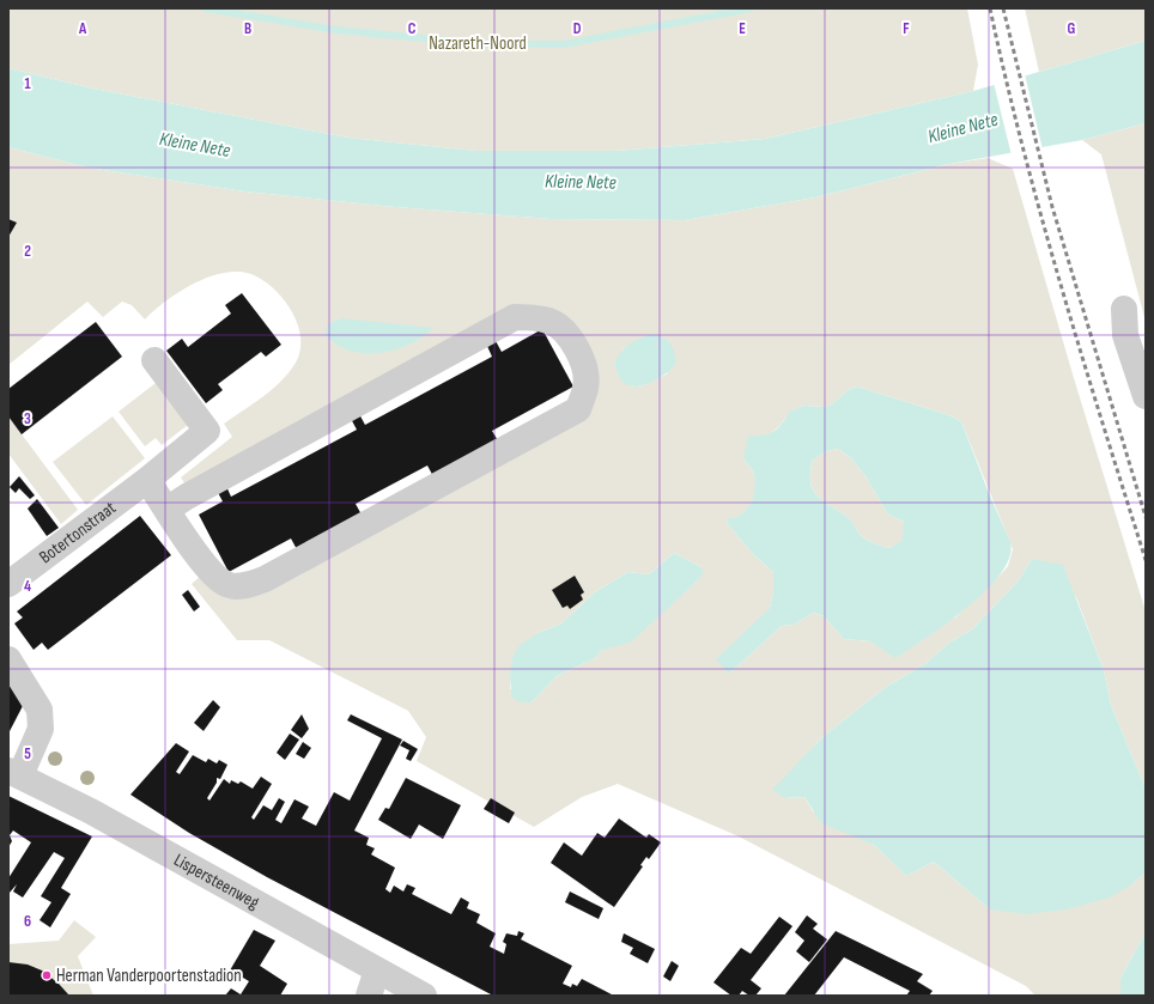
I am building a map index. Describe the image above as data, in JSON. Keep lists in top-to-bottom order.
{
  "streets": {
    "street": ["Botertonstraat", "Lispersteenweg"]
  },
  "water": ["Kleine Nete"],
  "parks": ["Nazareth-Noord"],
  "places": ["Herman Vanderpoortenstadion"],
  "grid": {
    "columns": [
      "A",
      "B",
      "C",
      "D",
      "E",
      "F",
      "G"
    ],
    "rows": [
      "1",
      "2",
      "3",
      "4",
      "5",
      "6"
    ]
  }
}
